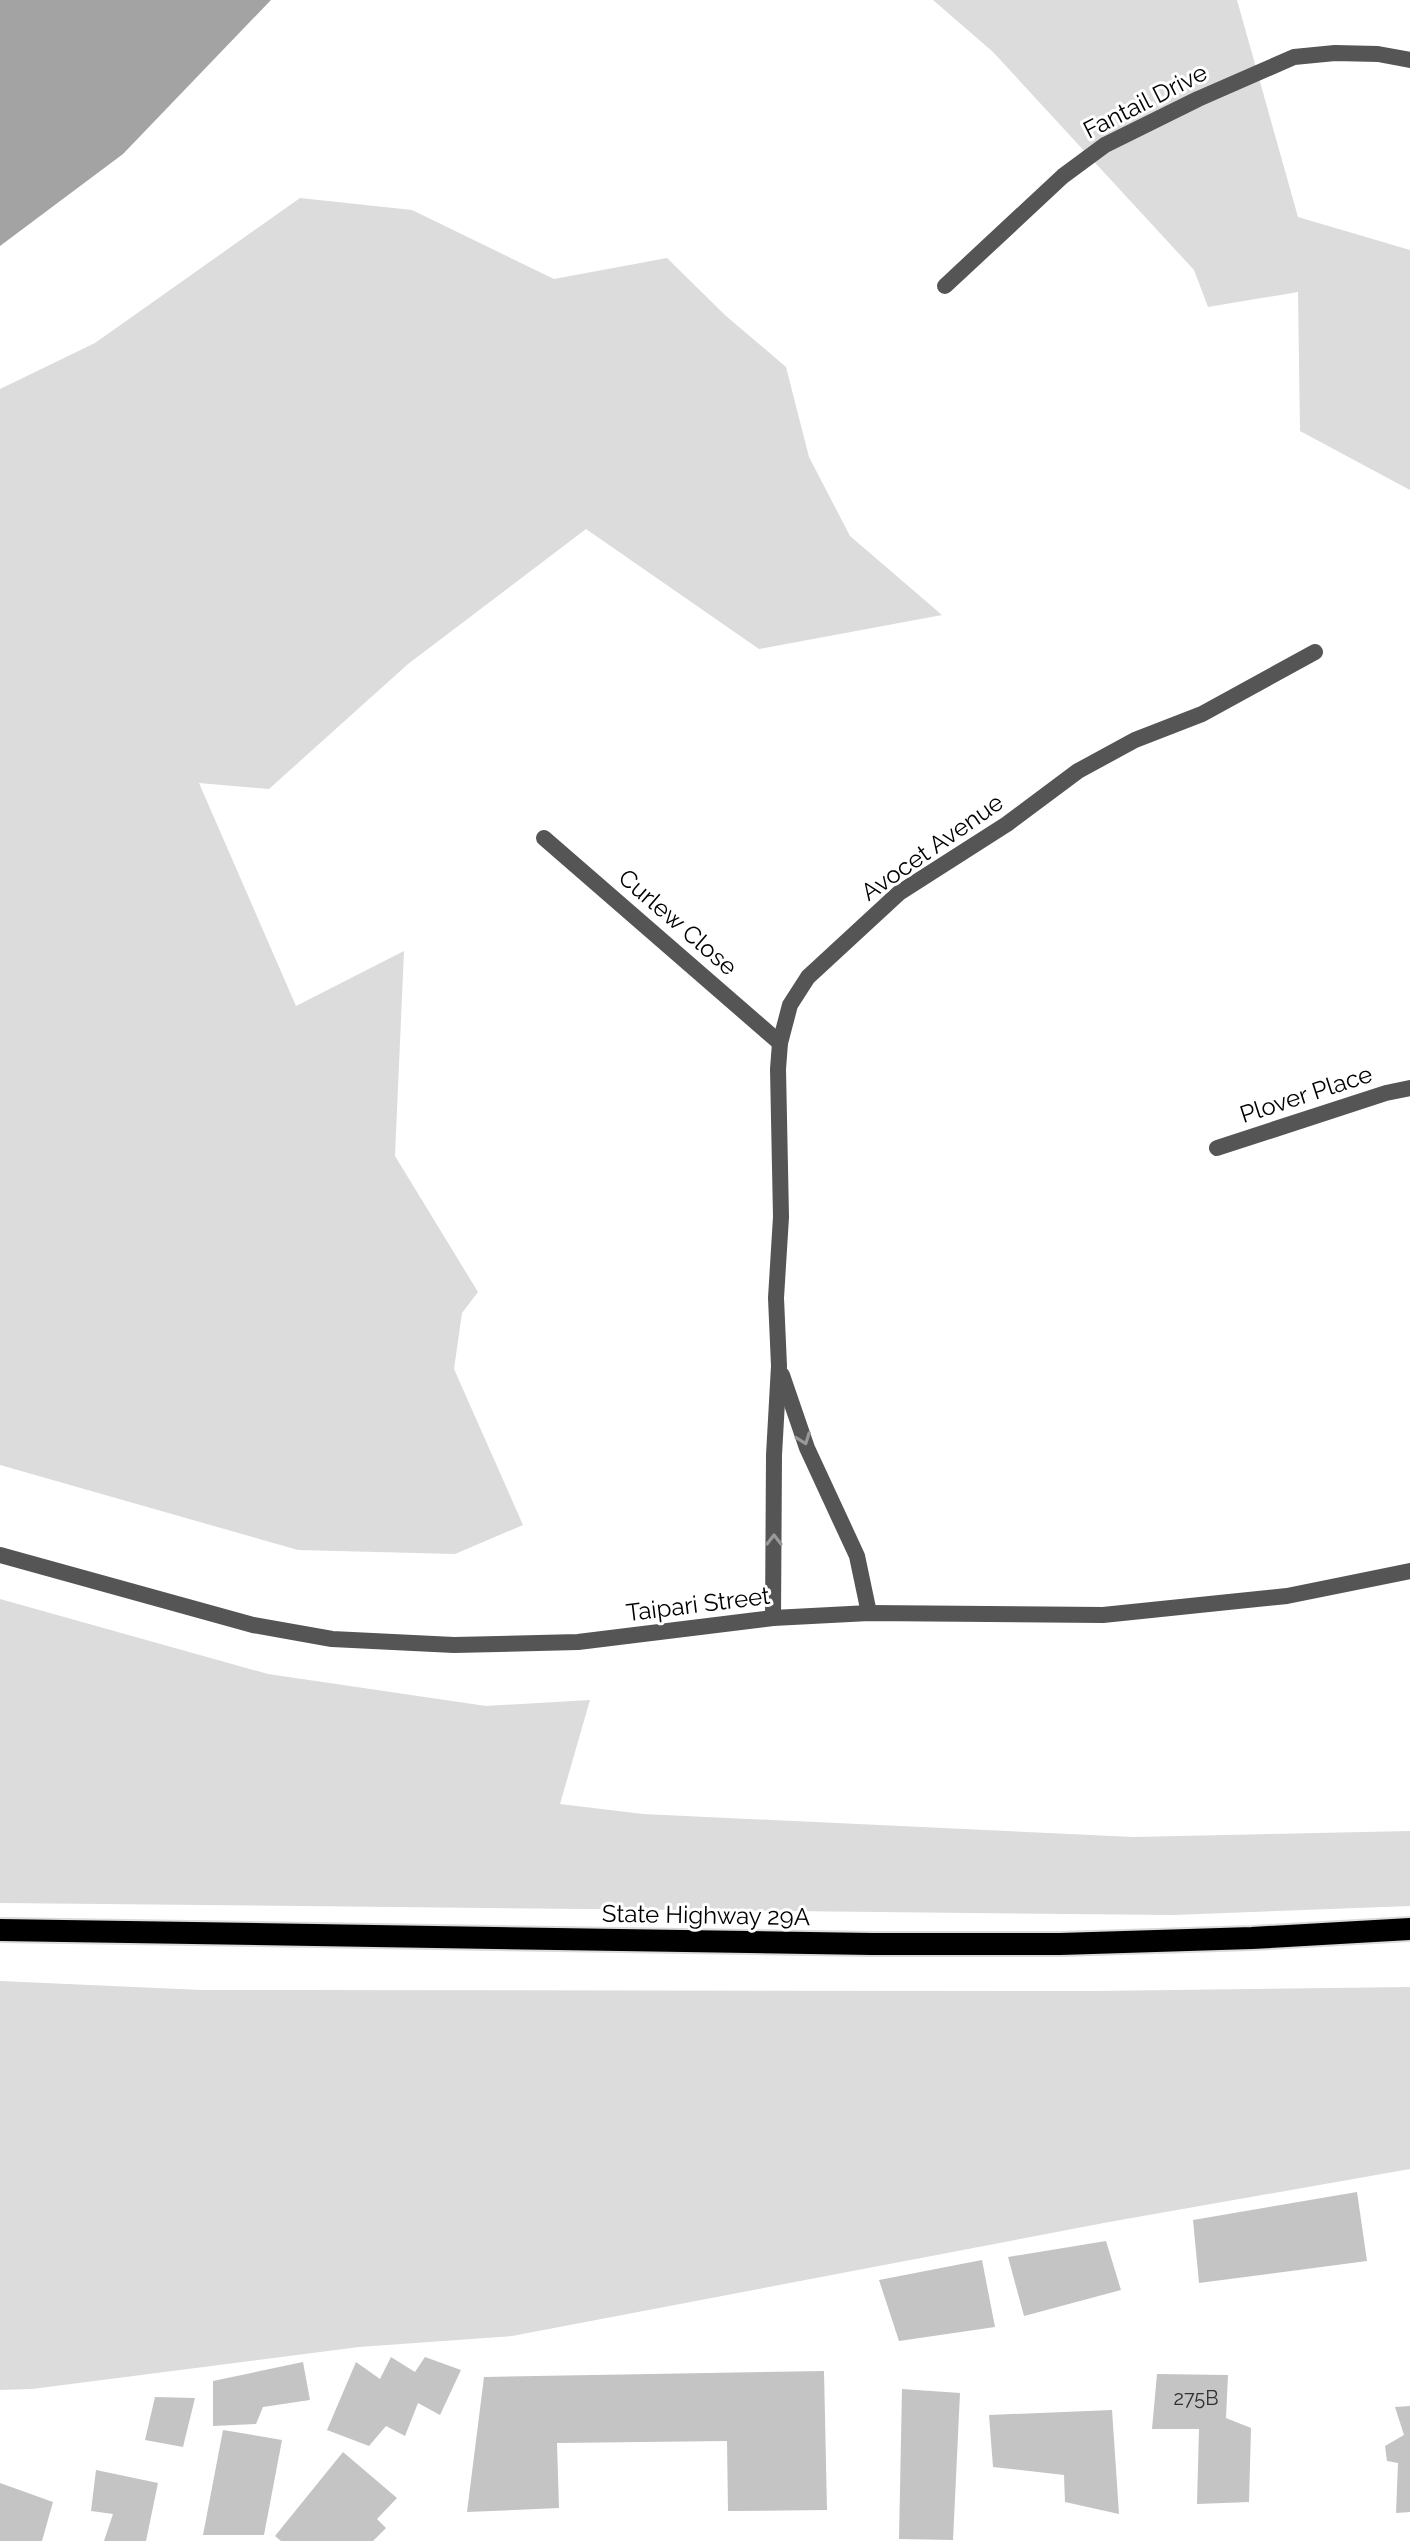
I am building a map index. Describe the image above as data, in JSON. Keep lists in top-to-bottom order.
{
  "streets": {
    "highway": ["State Highway 29A"],
    "street": [
      "Fantail Drive",
      "Avocet Avenue",
      "Curlew Close",
      "Plover Place",
      "Taipari Street"
    ]
  },
  "crossings": [
    ["Avocet Avenue", "Curlew Close"],
    ["Avocet Avenue", "Taipari Street"]
  ],
  "house_numbers": ["275B"]
}
